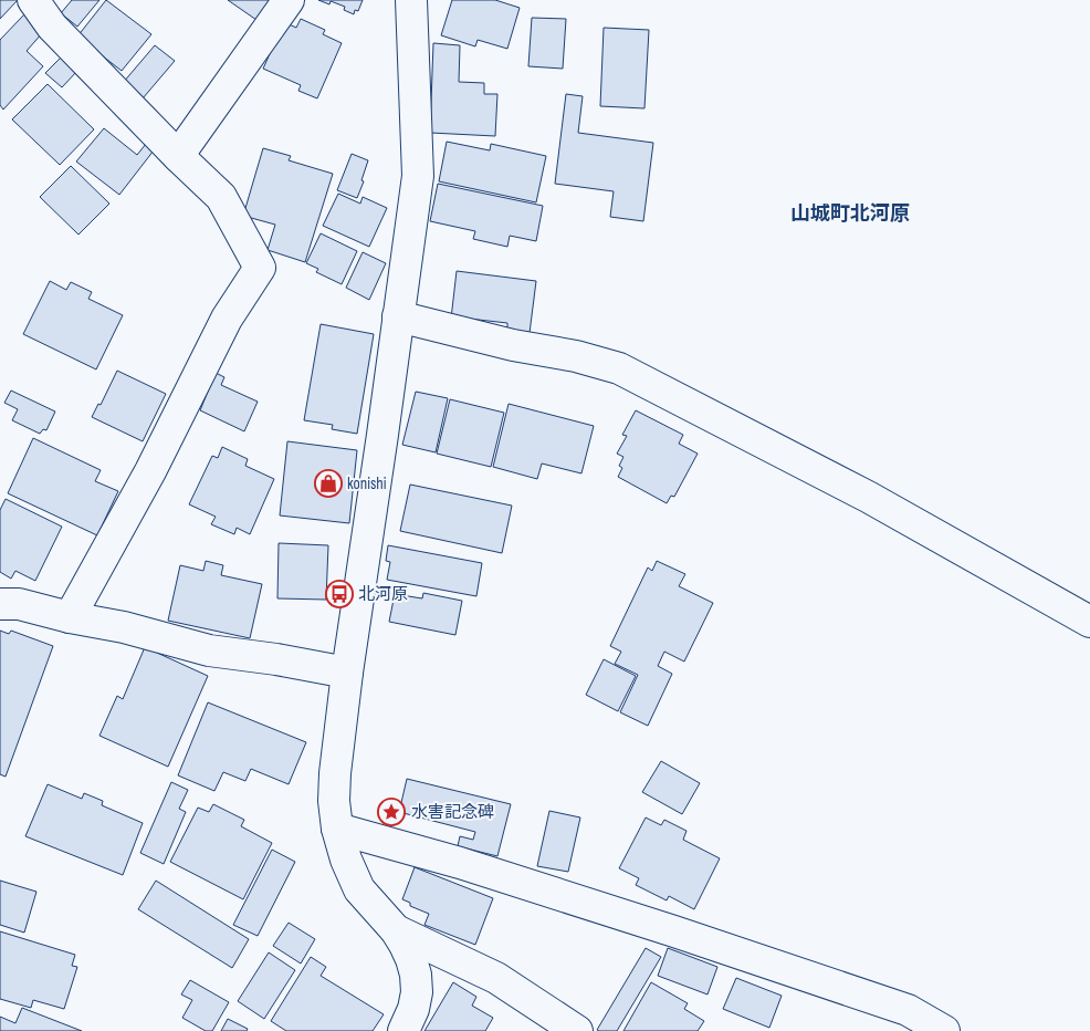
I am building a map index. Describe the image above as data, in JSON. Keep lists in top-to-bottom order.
{
  "districts": ["山城町北河原"],
  "places": {
    "shop": ["konishi"],
    "bus stop": ["北河原"],
    "place": ["水害記念碑"]
  }
}
